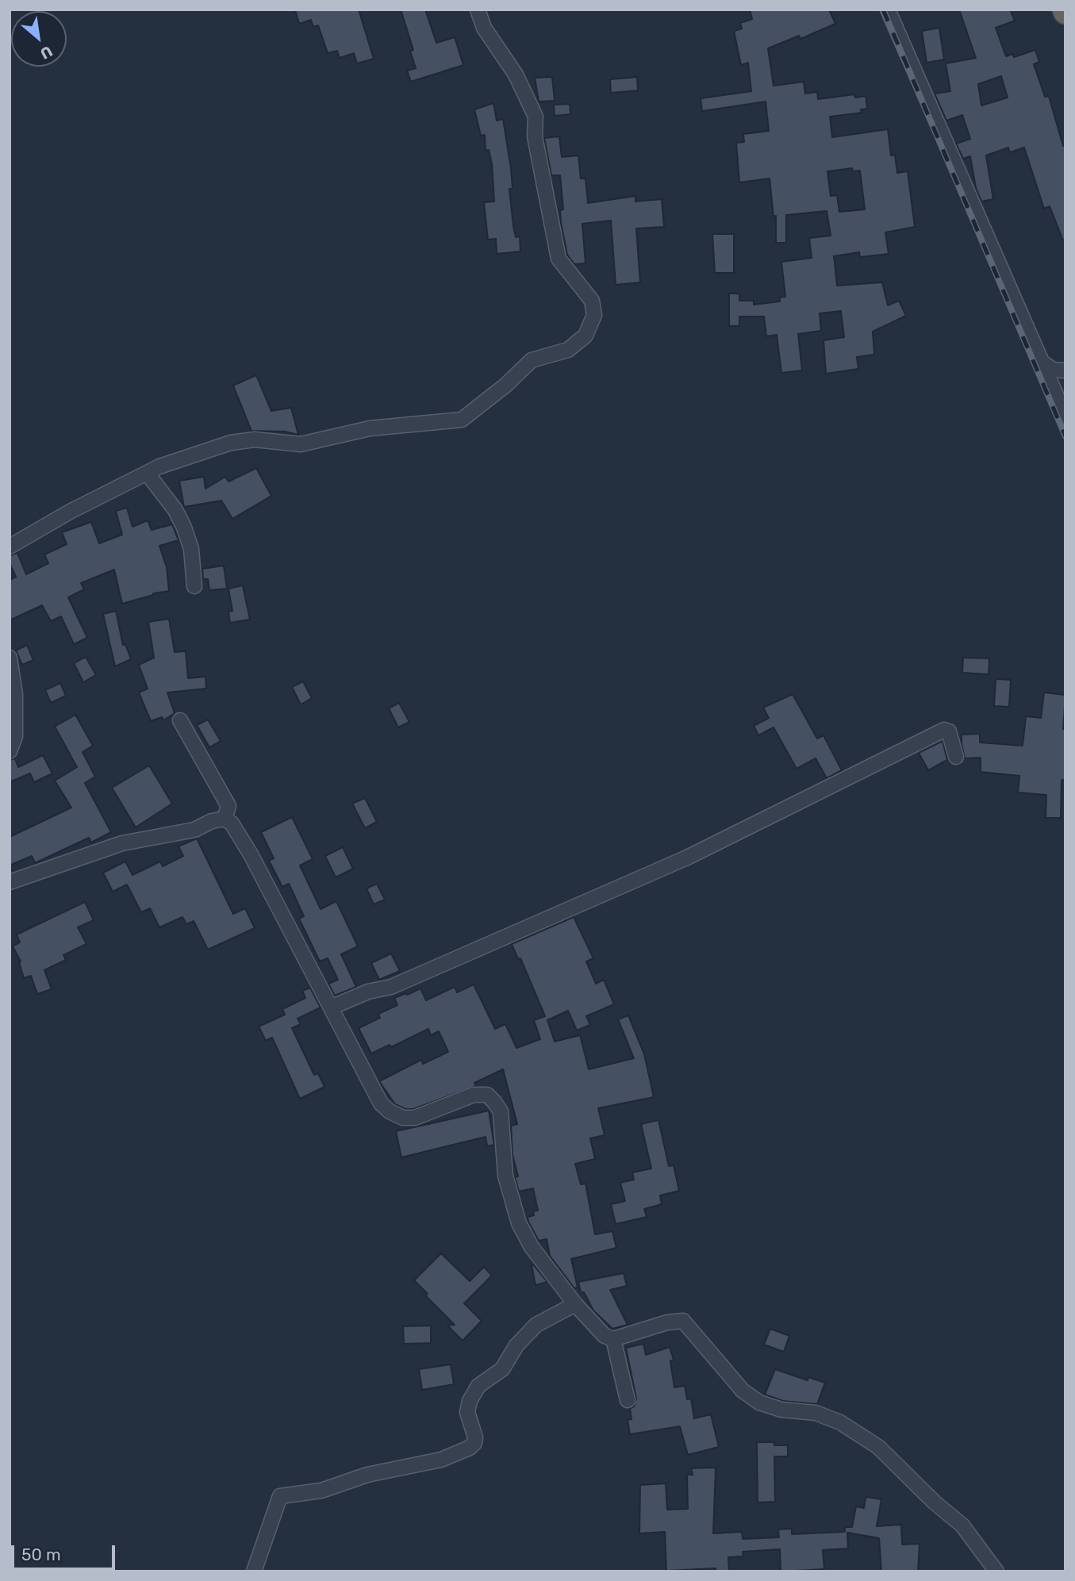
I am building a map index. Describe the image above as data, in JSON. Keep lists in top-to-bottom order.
{
  "scale_bar": "50 m",
  "north": "bottom right"
}
